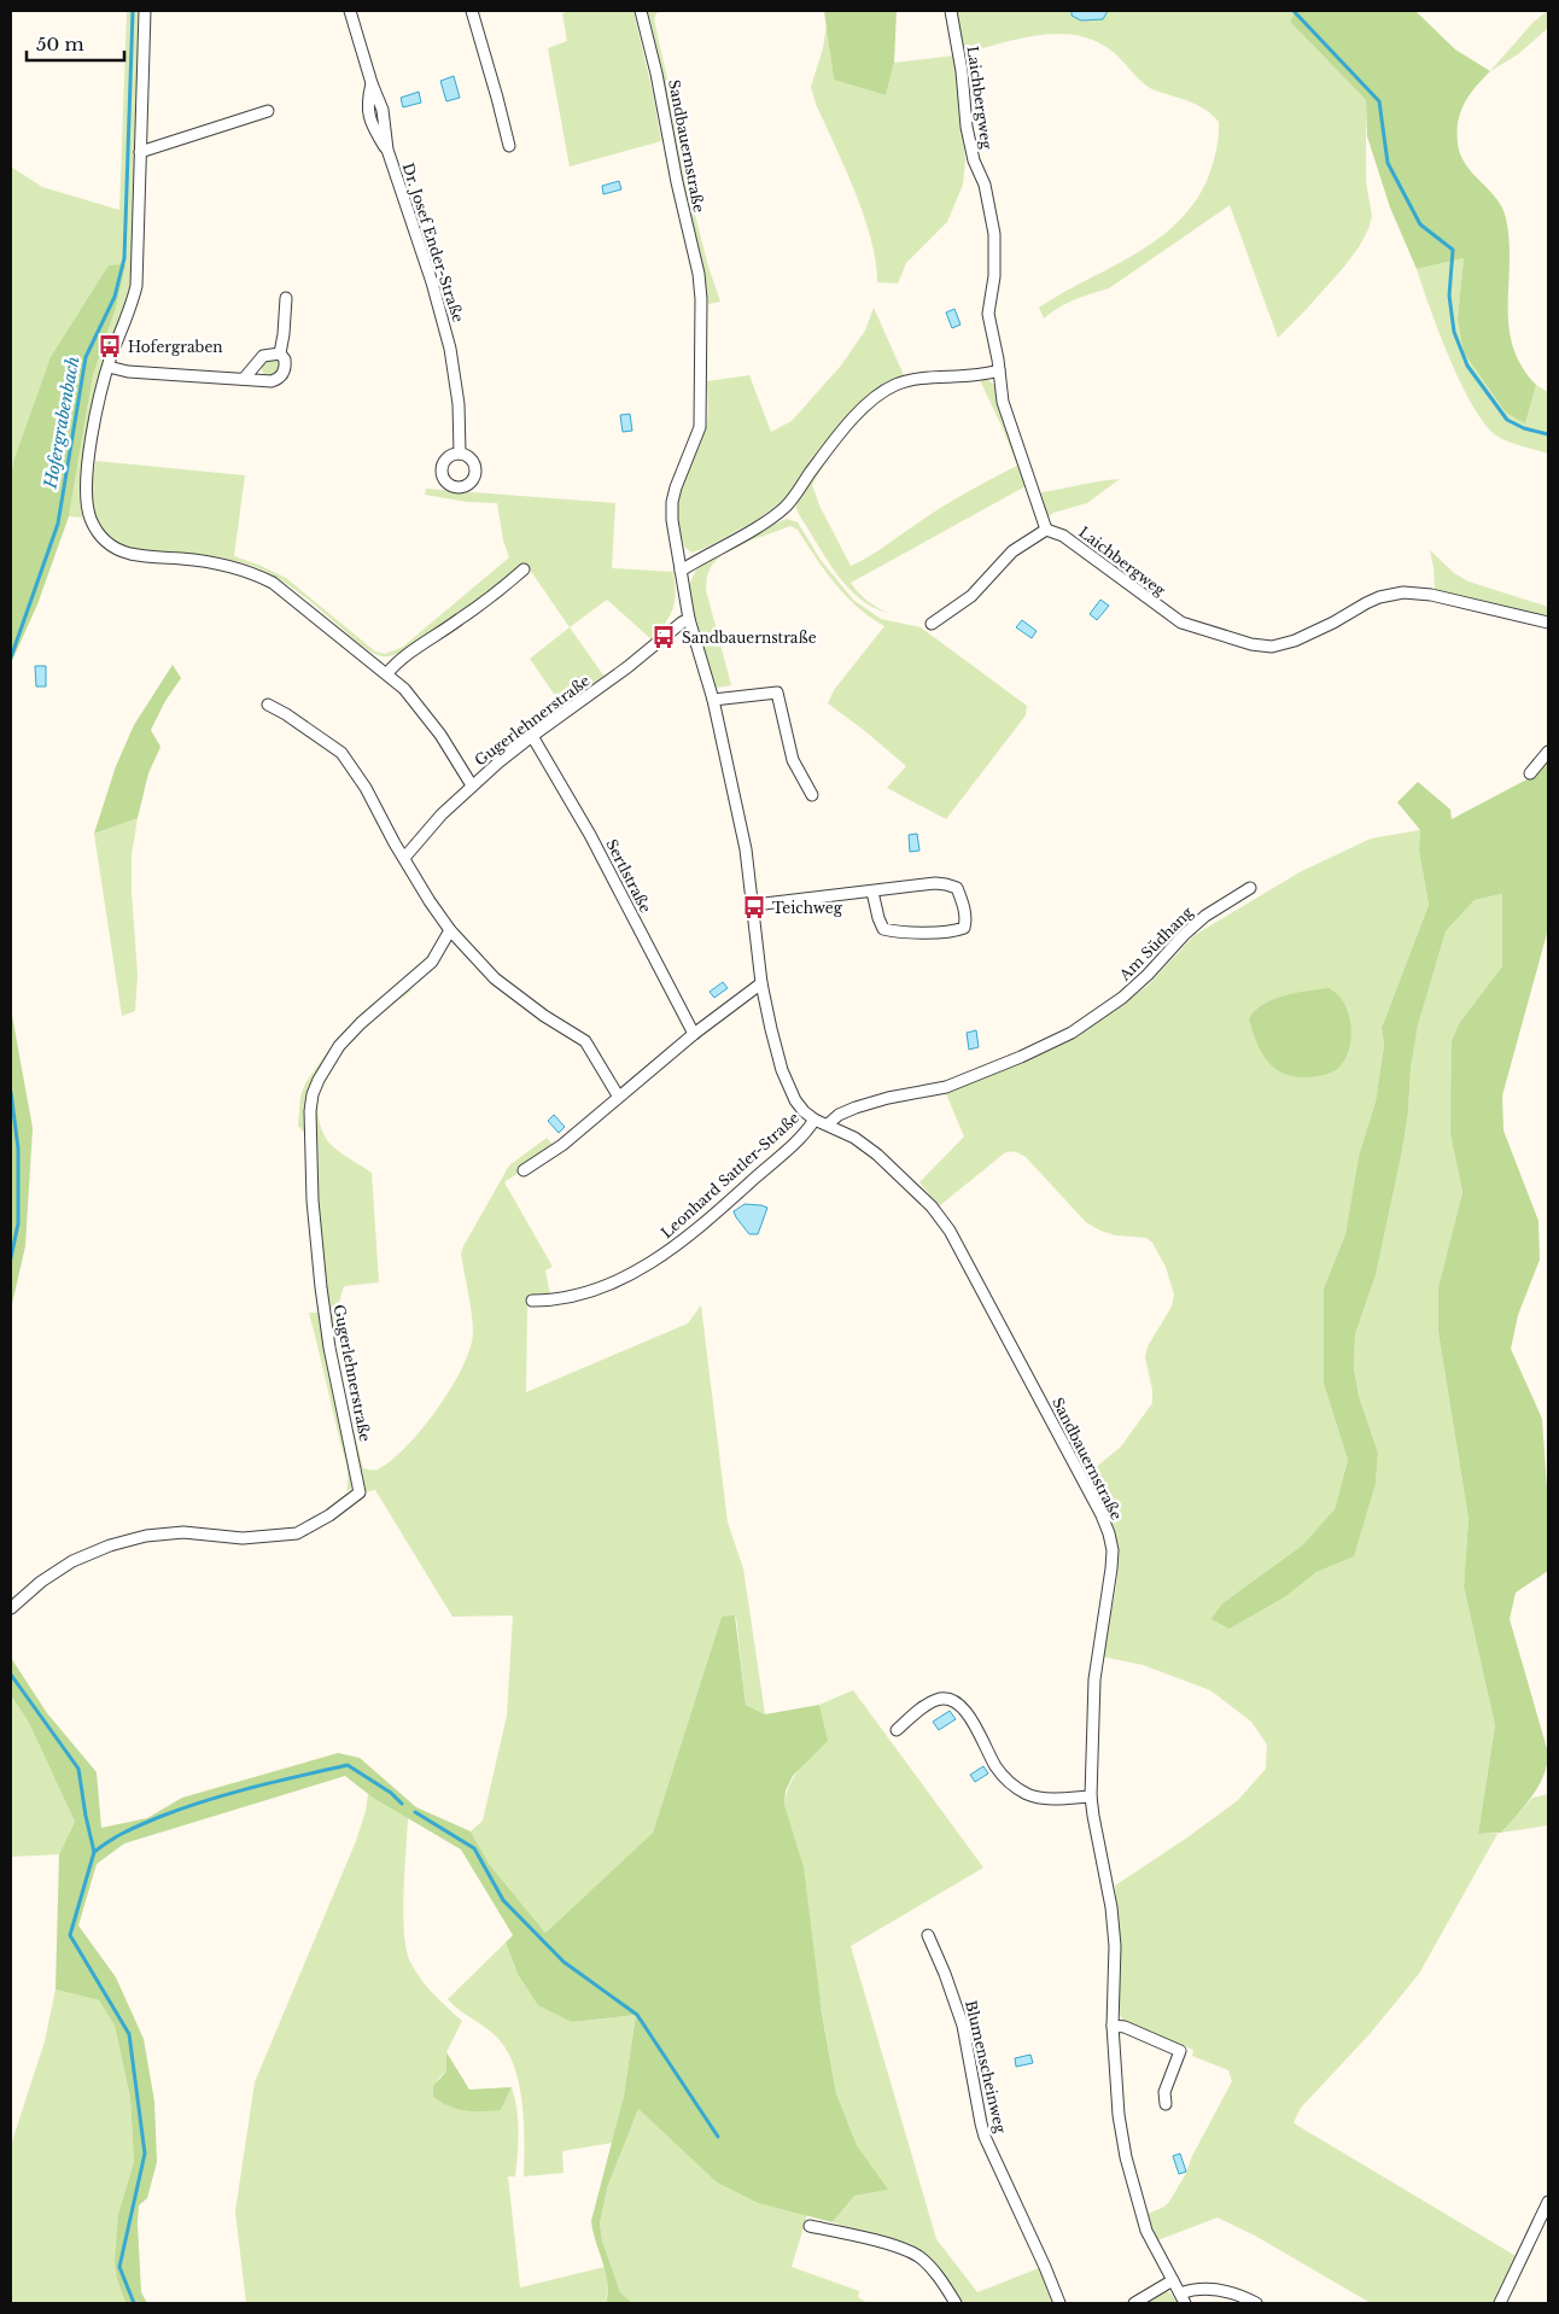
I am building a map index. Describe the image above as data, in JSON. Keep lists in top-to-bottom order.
{
  "streets": {
    "street": [
      "Laichbergweg",
      "Sandbauernstraße",
      "Dr. Josef Ender-Straße",
      "Gugerlehnerstraße",
      "Sertlstraße",
      "Am Südhang",
      "Leonhard Sattler-Straße",
      "Blumenscheinweg"
    ]
  },
  "crossings": [
    ["Sandbauernstraße", "Gugerlehnerstraße"],
    ["Sandbauernstraße", "Am Südhang"],
    ["Sandbauernstraße", "Leonhard Sattler-Straße"],
    ["Gugerlehnerstraße", "Sertlstraße"]
  ],
  "water": ["Hofergrabenbach"],
  "places": {
    "bus stop": ["Hofergraben", "Sandbauernstraße", "Teichweg"]
  },
  "scale_bar": "50 m"
}
